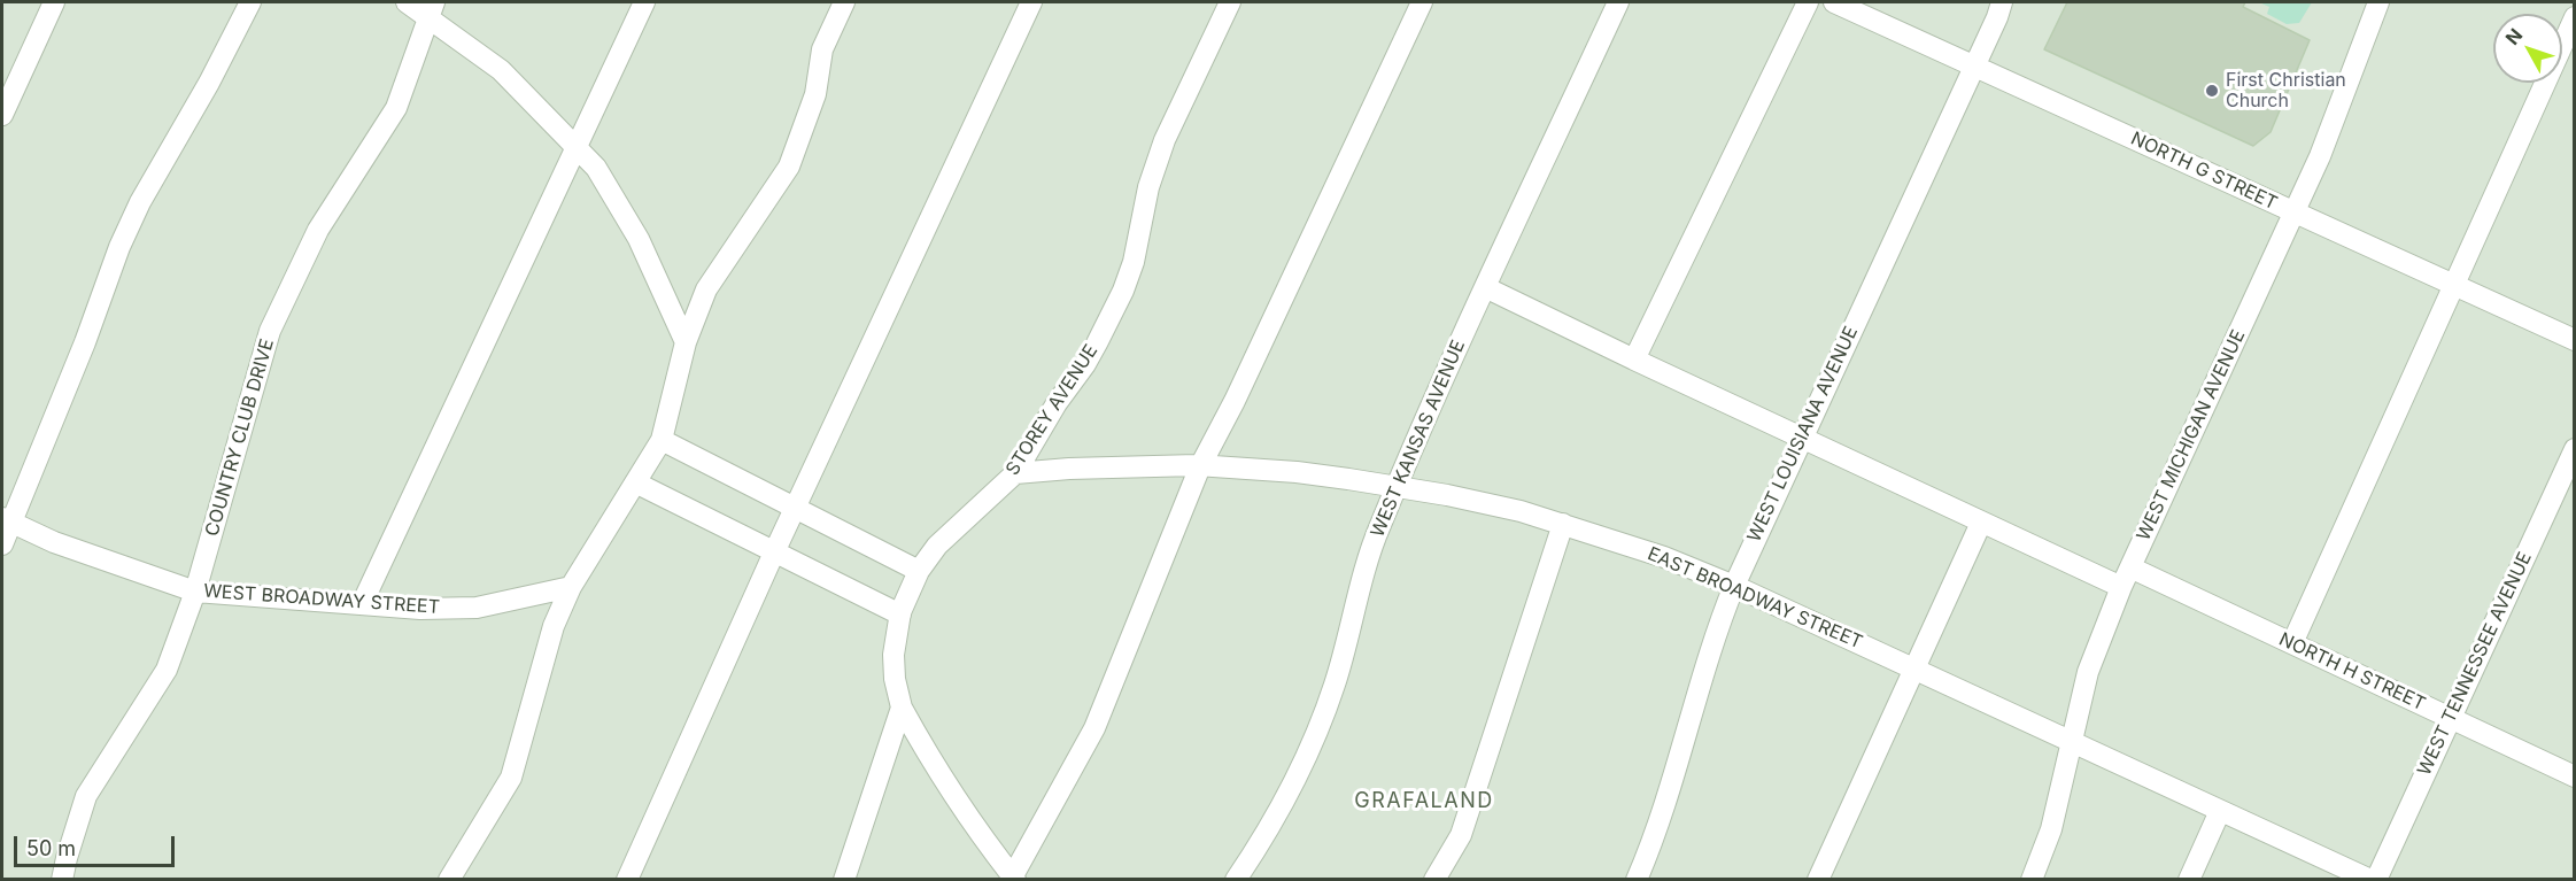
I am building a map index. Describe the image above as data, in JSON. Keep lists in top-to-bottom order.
{
  "streets": {
    "street": [
      "NORTH G STREET",
      "STOREY AVENUE",
      "WEST LOUISIANA AVENUE",
      "WEST MICHIGAN AVENUE",
      "COUNTRY CLUB DRIVE",
      "WEST KANSAS AVENUE",
      "EAST BROADWAY STREET",
      "WEST BROADWAY STREET",
      "WEST TENNESSEE AVENUE",
      "NORTH H STREET"
    ]
  },
  "crossings": [
    ["NORTH G STREET", "WEST LOUISIANA AVENUE"],
    ["NORTH G STREET", "WEST MICHIGAN AVENUE"],
    ["STOREY AVENUE", "EAST BROADWAY STREET"],
    ["WEST LOUISIANA AVENUE", "EAST BROADWAY STREET"],
    ["WEST MICHIGAN AVENUE", "EAST BROADWAY STREET"],
    ["WEST MICHIGAN AVENUE", "NORTH H STREET"],
    ["COUNTRY CLUB DRIVE", "WEST BROADWAY STREET"],
    ["WEST KANSAS AVENUE", "EAST BROADWAY STREET"],
    ["WEST TENNESSEE AVENUE", "NORTH H STREET"]
  ],
  "districts": ["GRAFALAND"],
  "places": ["First Christian Church"],
  "scale_bar": "50 m",
  "north": "top left"
}
